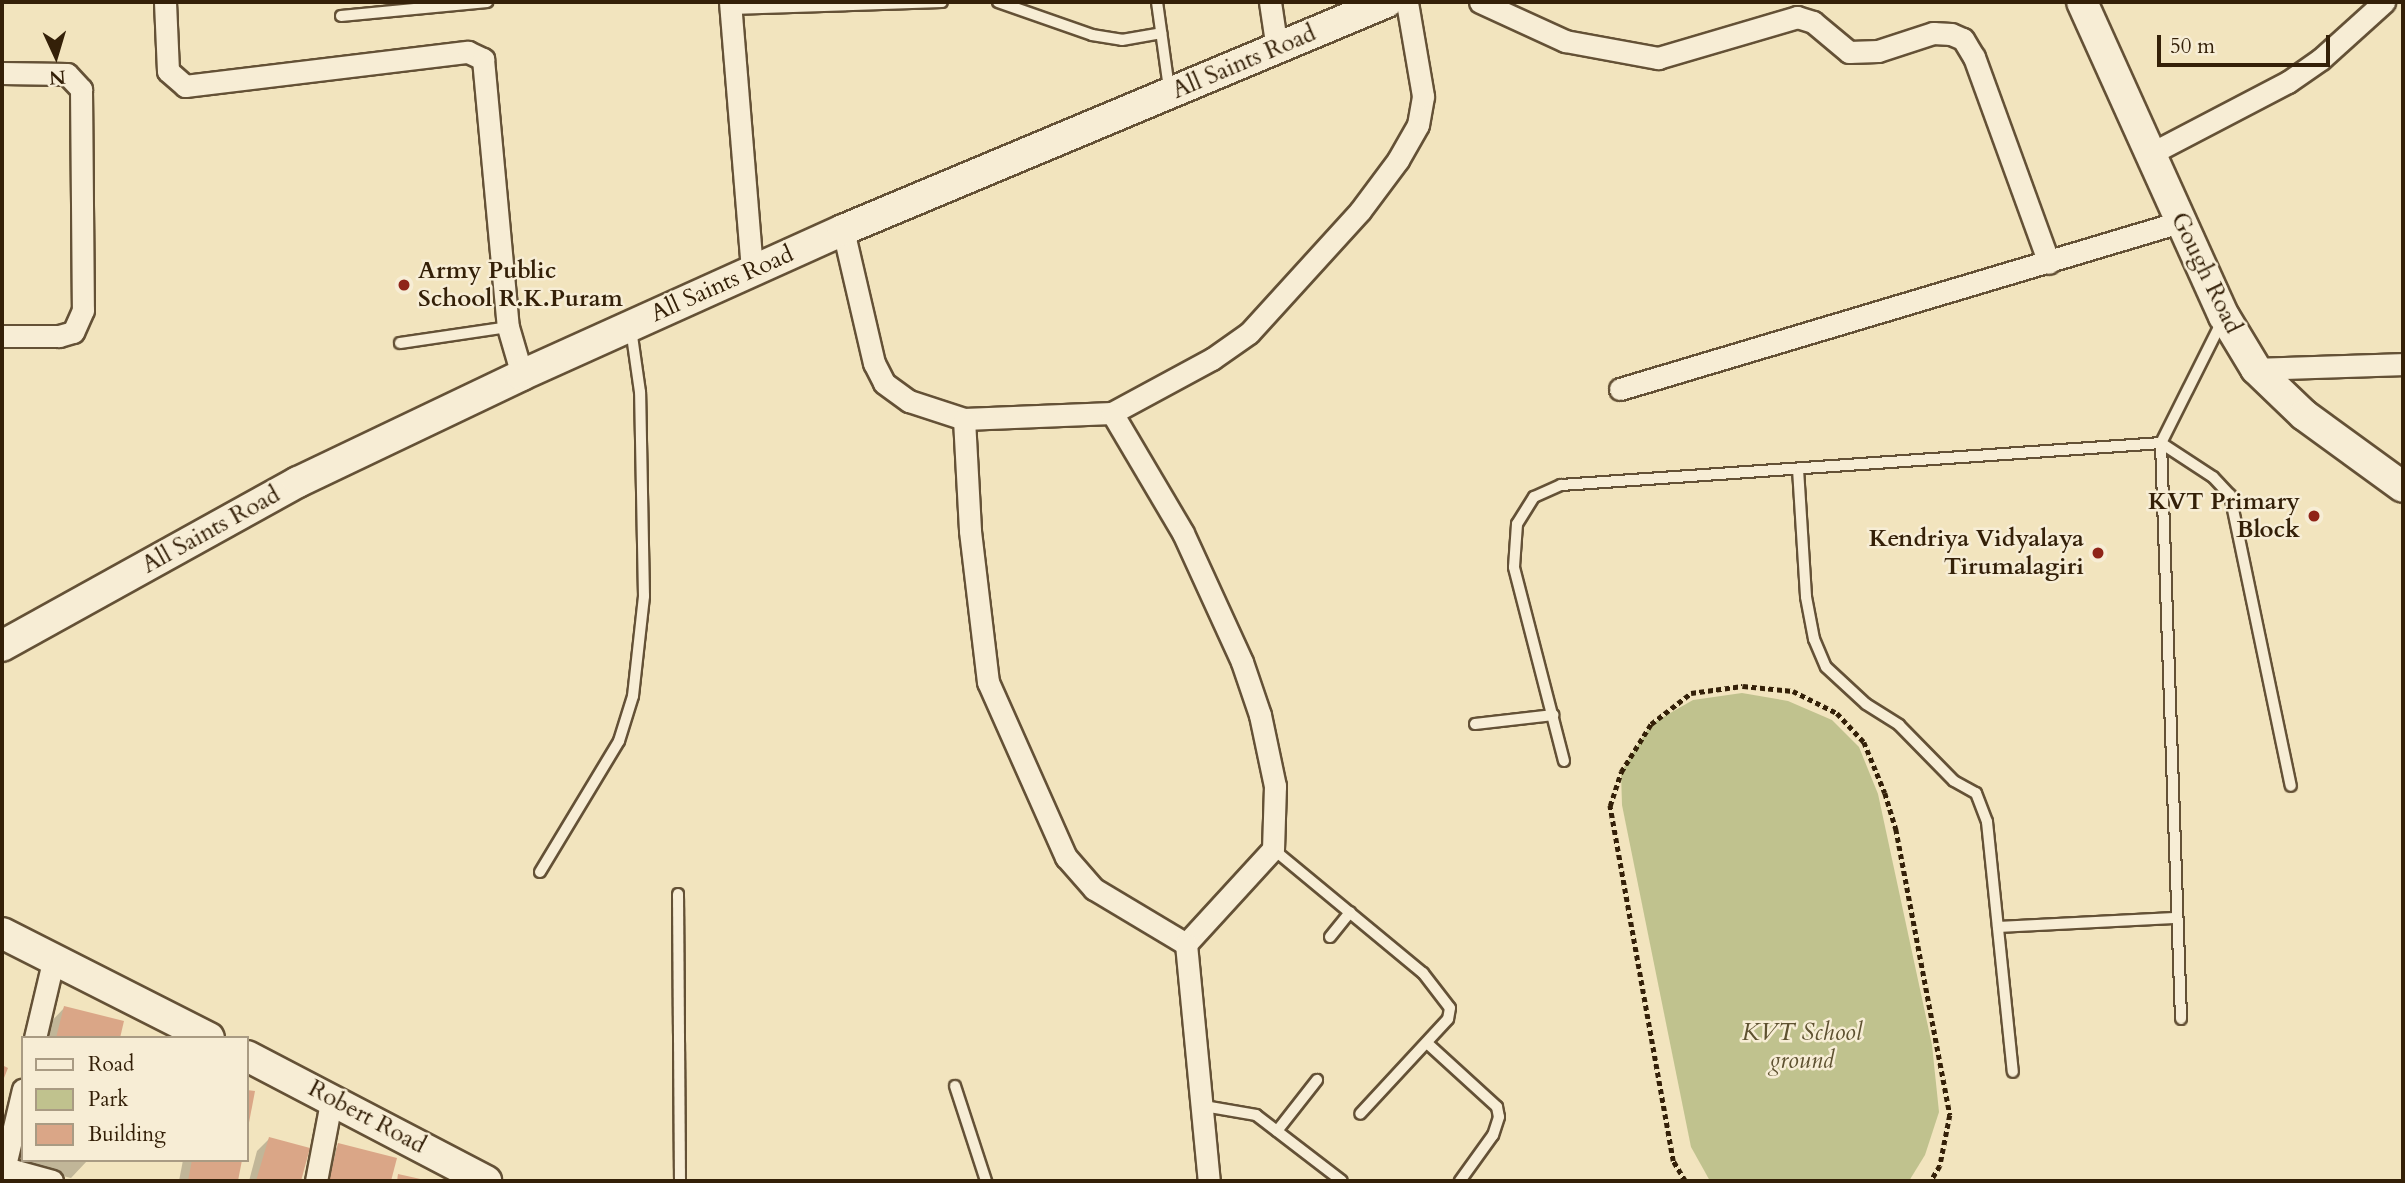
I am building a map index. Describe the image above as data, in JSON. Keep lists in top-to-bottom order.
{
  "streets": {
    "main road": ["All Saints Road", "Gough Road", "Robert Road"]
  },
  "parks": ["KVT School ground"],
  "places": ["Army Public School R.K.Puram", "KVT Primary Block", "Kendriya Vidyalaya Tirumalagiri"],
  "legend": ["Road", "Park", "Building"],
  "scale_bar": "50 m",
  "north": "bottom"
}
